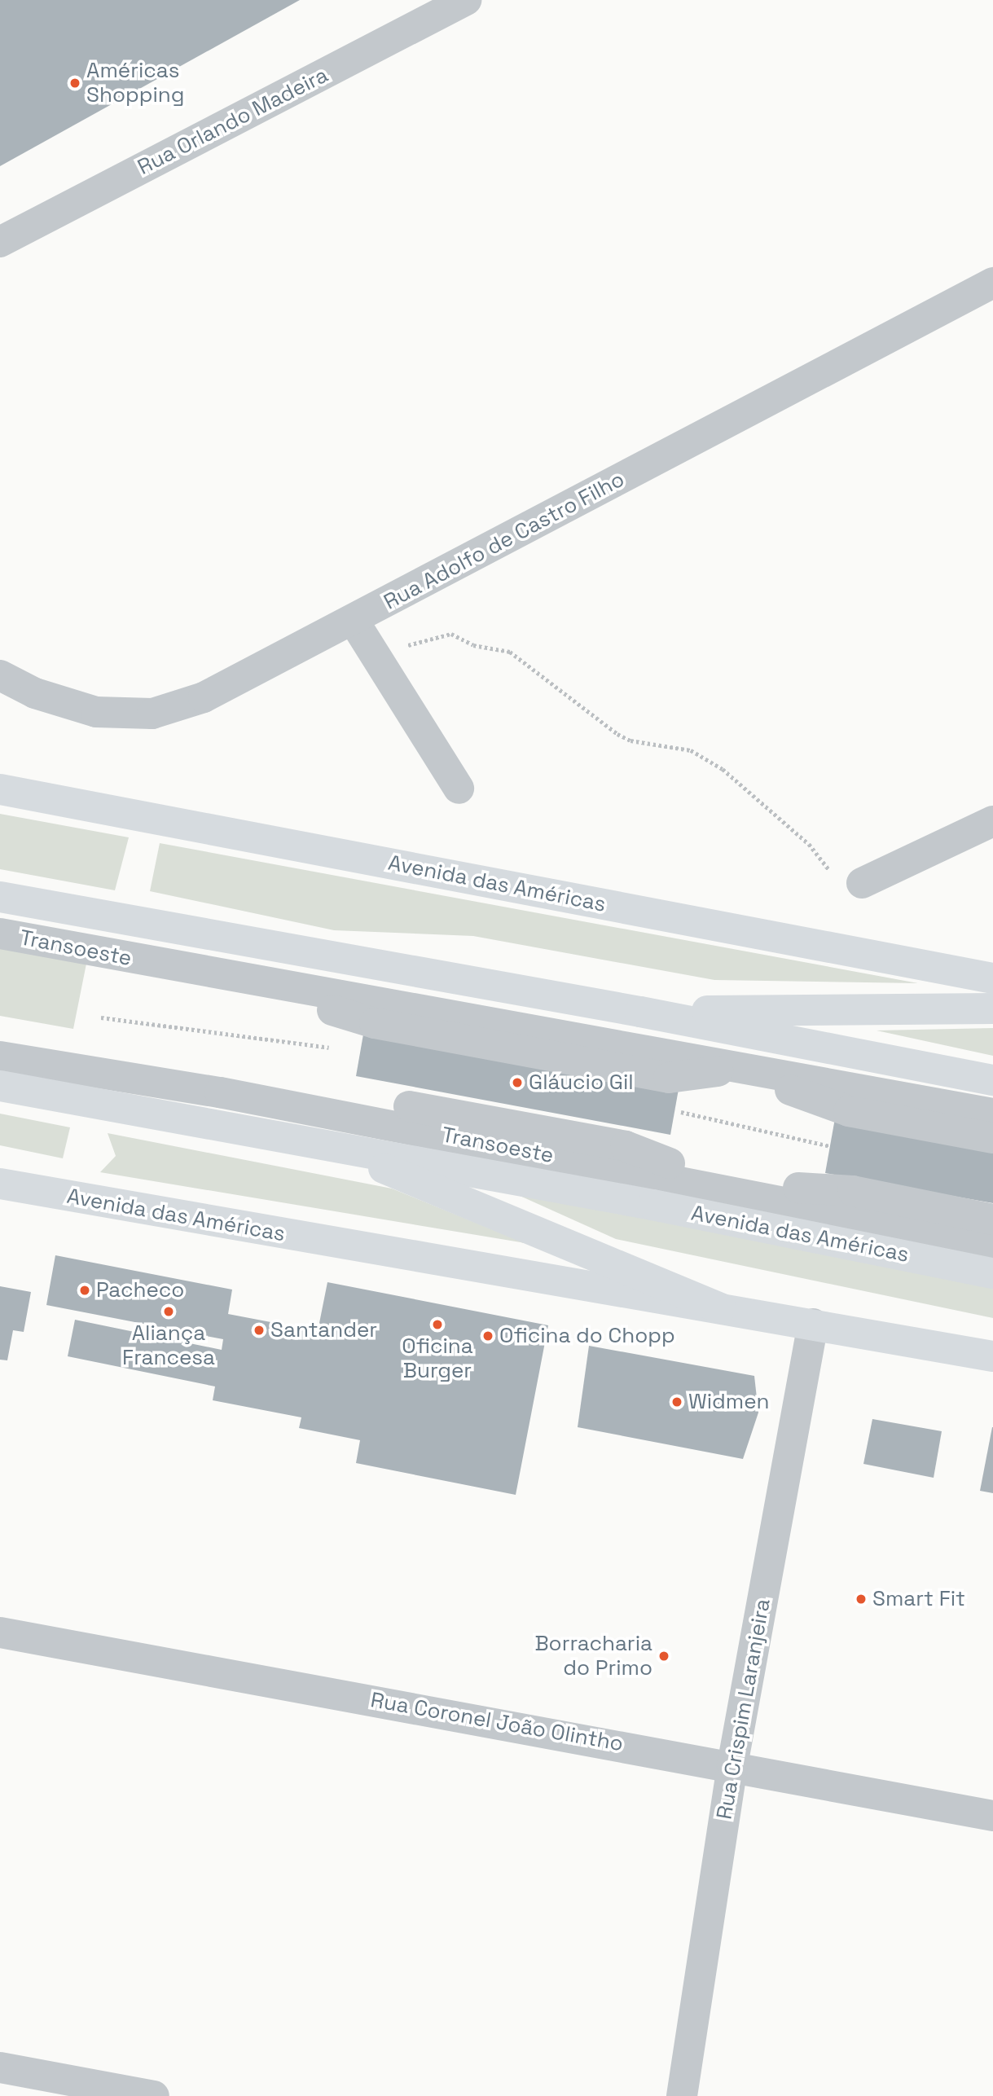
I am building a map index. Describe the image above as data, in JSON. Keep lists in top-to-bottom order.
{
  "streets": {
    "main road": ["Avenida das Américas"],
    "street": [
      "Rua Orlando Madeira",
      "Rua Adolfo de Castro Filho",
      "Transoeste",
      "Rua Crispim Laranjeira",
      "Rua Coronel João Olintho"
    ]
  },
  "crossings": [
    ["Avenida das Américas", "Rua Crispim Laranjeira"],
    ["Rua Crispim Laranjeira", "Rua Coronel João Olintho"]
  ],
  "places": [
    "Américas Shopping",
    "Gláucio Gil",
    "Pacheco",
    "Aliança Francesa",
    "Oficina Burger",
    "Santander",
    "Oficina do Chopp",
    "Widmen",
    "Smart Fit",
    "Borracharia do Primo"
  ]
}
